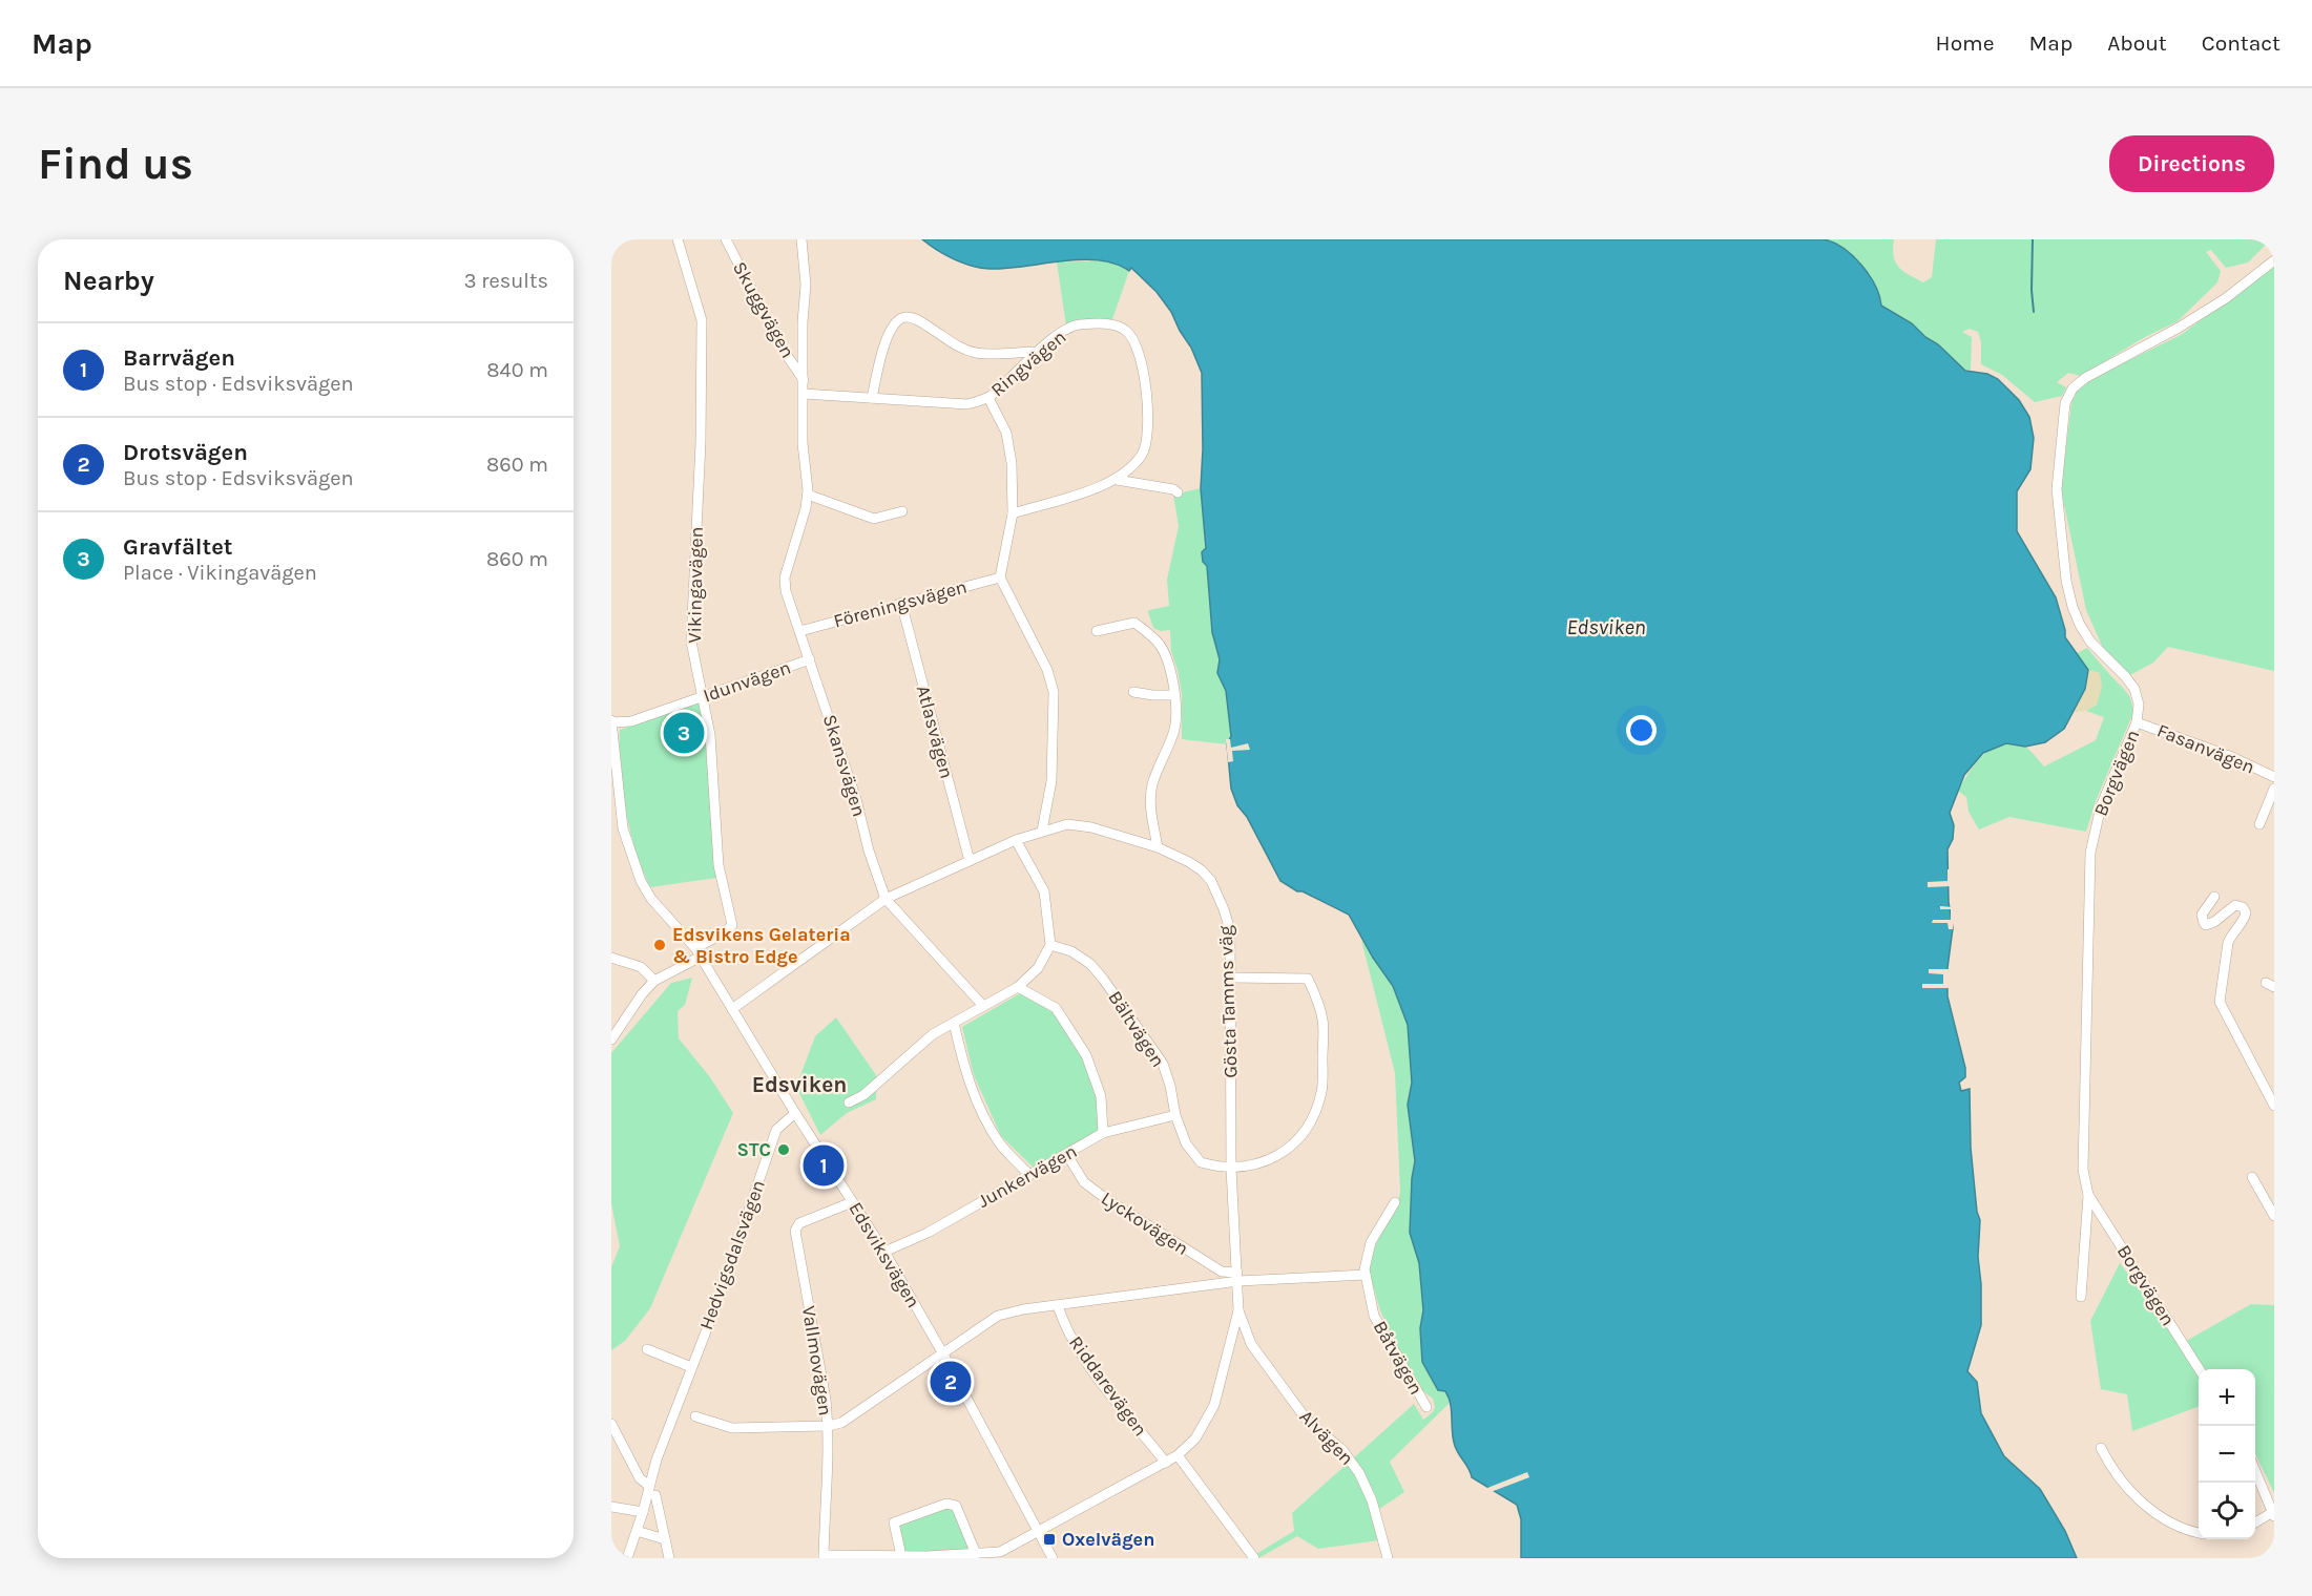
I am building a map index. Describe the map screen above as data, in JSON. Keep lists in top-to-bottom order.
{
  "streets": {
    "street": [
      "Skuggvägen",
      "Ringvägen",
      "Vikingavägen",
      "Föreningsvägen",
      "Idunvägen",
      "Atlasvägen",
      "Fasanvägen",
      "Skansvägen",
      "Borgvägen",
      "Gösta Tamms väg",
      "Bältvägen",
      "Junkervägen",
      "Lyckovägen",
      "Hedvigsdalsvägen",
      "Edsviksvägen",
      "Båtvägen",
      "Vallmovägen",
      "Riddarevägen",
      "Alvägen"
    ]
  },
  "crossings": [
    ["Skuggvägen", "Skansvägen"],
    ["Ringvägen", "Skansvägen"],
    ["Vikingavägen", "Idunvägen"],
    ["Vikingavägen", "Edsviksvägen"],
    ["Föreningsvägen", "Atlasvägen"],
    ["Föreningsvägen", "Skansvägen"],
    ["Idunvägen", "Skansvägen"],
    ["Idunvägen", "Edsviksvägen"],
    ["Atlasvägen", "Gösta Tamms väg"],
    ["Fasanvägen", "Borgvägen"],
    ["Skansvägen", "Gösta Tamms väg"],
    ["Skansvägen", "Junkervägen"],
    ["Skansvägen", "Lyckovägen"],
    ["Gösta Tamms väg", "Bältvägen"],
    ["Gösta Tamms väg", "Lyckovägen"],
    ["Gösta Tamms väg", "Edsviksvägen"],
    ["Gösta Tamms väg", "Alvägen"],
    ["Bältvägen", "Junkervägen"],
    ["Junkervägen", "Lyckovägen"],
    ["Junkervägen", "Edsviksvägen"],
    ["Lyckovägen", "Alvägen"],
    ["Hedvigsdalsvägen", "Edsviksvägen"],
    ["Edsviksvägen", "Vallmovägen"]
  ],
  "districts": ["Edsviken"],
  "water": ["Edsviken"],
  "places": {
    "other": ["Edsvikens Gelateria & Bistro Edge", "STC"],
    "transit": ["Oxelvägen"]
  },
  "page": {
    "header": "Map",
    "nav": [
      "Home",
      "Map",
      "About",
      "Contact"
    ],
    "buttons": "Directions",
    "title": "Find us",
    "heading": ["Nearby", "3 results"],
    "list": [
      {
        "mark": "1",
        "name": "Barrvägen",
        "note": "Bus stop · Edsviksvägen",
        "value": "840 m"
      },
      {
        "mark": "2",
        "name": "Drotsvägen",
        "note": "Bus stop · Edsviksvägen",
        "value": "860 m"
      },
      {
        "mark": "3",
        "name": "Gravfältet",
        "note": "Place · Vikingavägen",
        "value": "860 m"
      }
    ],
    "pins": ["3", "1", "2"],
    "map_buttons": ["+", "−"]
  }
}
